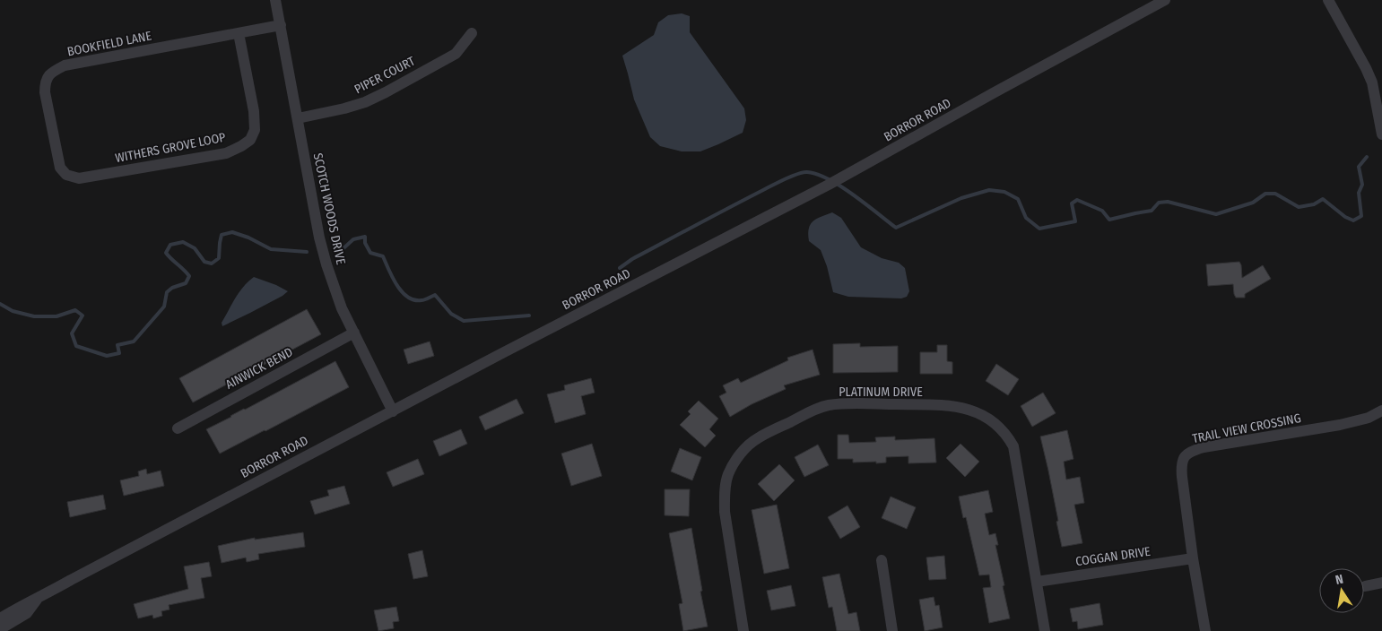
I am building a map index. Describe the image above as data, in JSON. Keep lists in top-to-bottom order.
{
  "streets": {
    "street": [
      "BOOKFIELD LANE",
      "PIPER COURT",
      "BORROR ROAD",
      "WITHERS GROVE LOOP",
      "SCOTCH WOODS DRIVE",
      "AINWICK BEND",
      "PLATINUM DRIVE",
      "TRAIL VIEW CROSSING",
      "COGGAN DRIVE"
    ]
  },
  "crossings": [
    ["BOOKFIELD LANE", "WITHERS GROVE LOOP"],
    ["BOOKFIELD LANE", "SCOTCH WOODS DRIVE"],
    ["PIPER COURT", "SCOTCH WOODS DRIVE"],
    ["BORROR ROAD", "SCOTCH WOODS DRIVE"],
    ["SCOTCH WOODS DRIVE", "AINWICK BEND"],
    ["PLATINUM DRIVE", "COGGAN DRIVE"],
    ["TRAIL VIEW CROSSING", "COGGAN DRIVE"]
  ],
  "north": "top"
}
